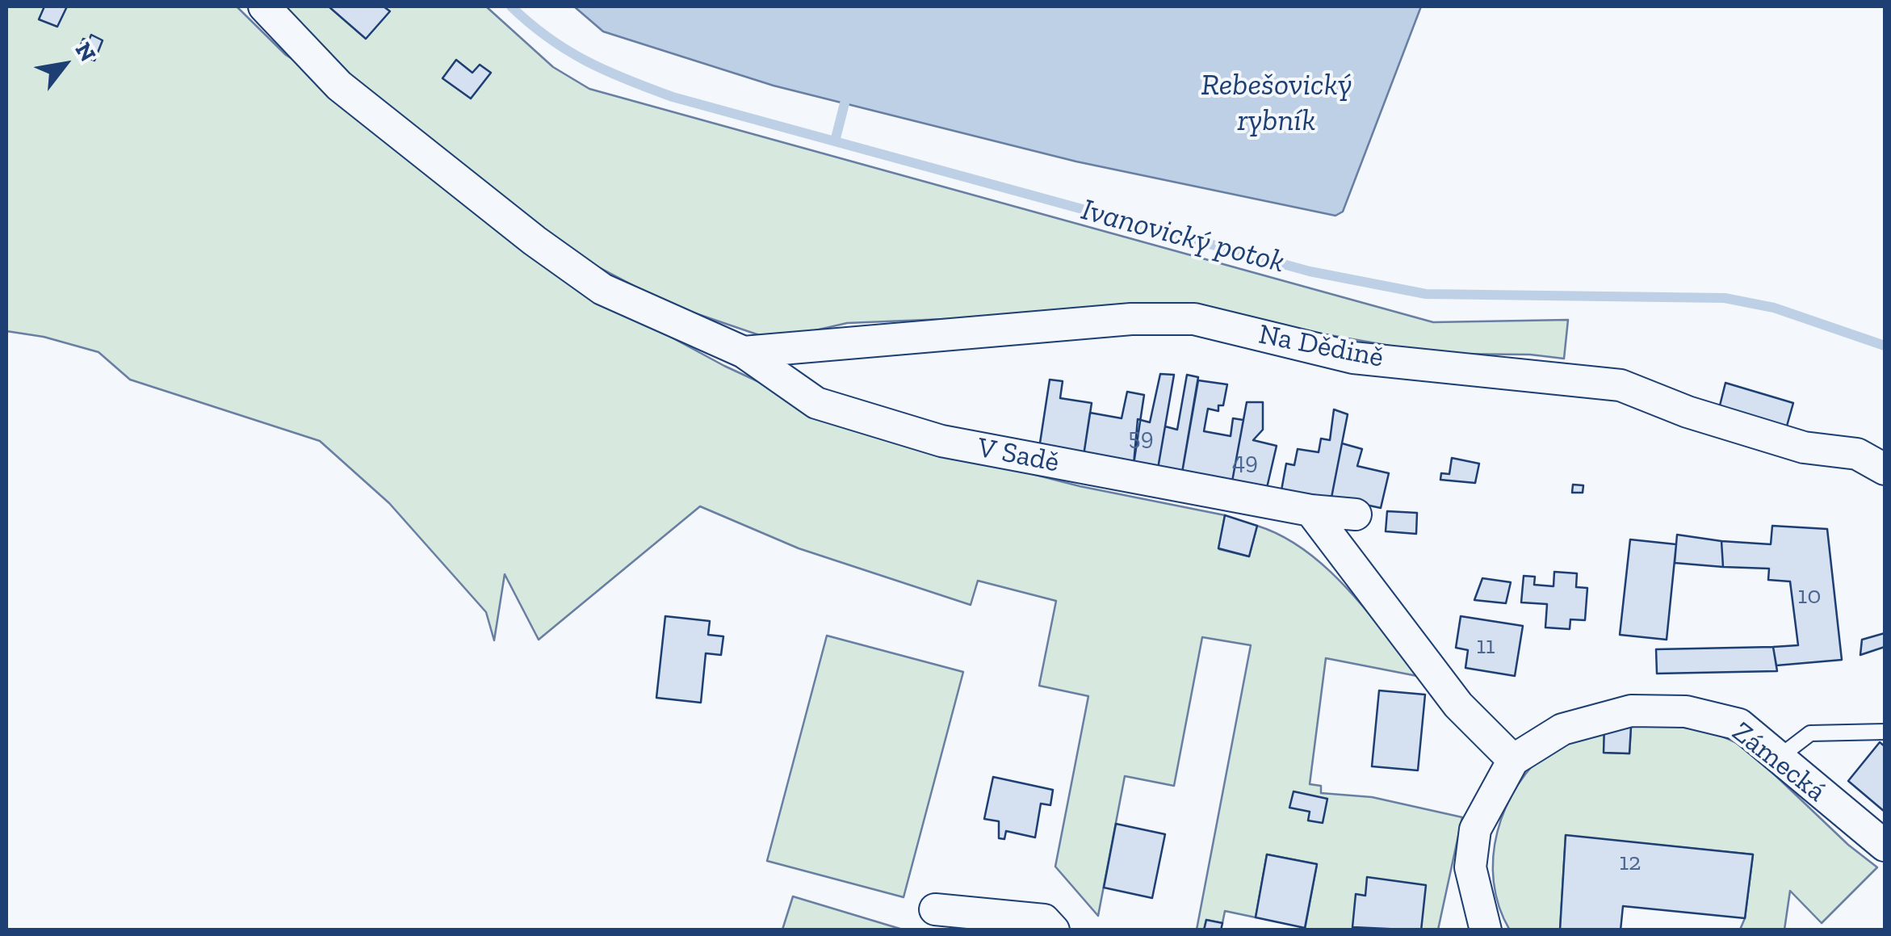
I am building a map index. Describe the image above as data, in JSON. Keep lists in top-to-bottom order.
{
  "streets": {
    "street": ["Na Dědině", "V Sadě", "Zámecká"]
  },
  "crossings": [
    ["Na Dědině", "V Sadě"]
  ],
  "water": ["Rebešovický rybník", "Ivanovický potok"],
  "house_numbers": [
    "59",
    "49",
    "10",
    "11",
    "12"
  ],
  "north": "top right"
}
